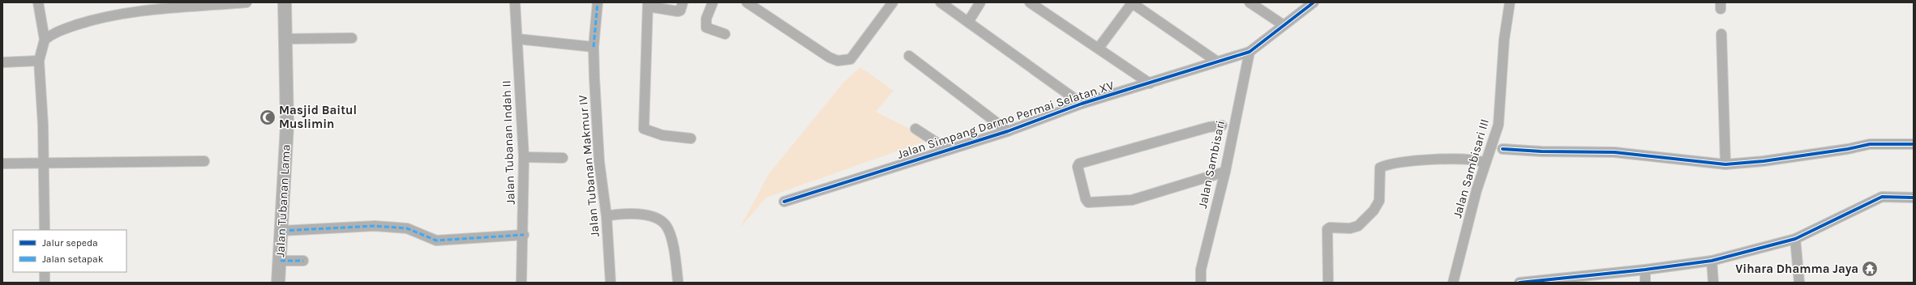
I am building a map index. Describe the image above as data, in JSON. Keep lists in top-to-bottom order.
{
  "streets": {
    "street": [
      "Jalan Simpang Darmo Permai Selatan XV",
      "Jalan Tubanan Indah II",
      "Jalan Sambisari",
      "Jalan Tubanan Makmur IV",
      "Jalan Sambisari III",
      "Jalan Tubanan Lama"
    ]
  },
  "crossings": [
    ["Jalan Simpang Darmo Permai Selatan XV", "Jalan Sambisari"]
  ],
  "places": {
    "mosque": ["Masjid Baitul Muslimin"],
    "temple": ["Vihara Dhamma Jaya"]
  },
  "legend": ["Jalur sepeda", "Jalan setapak"]
}
